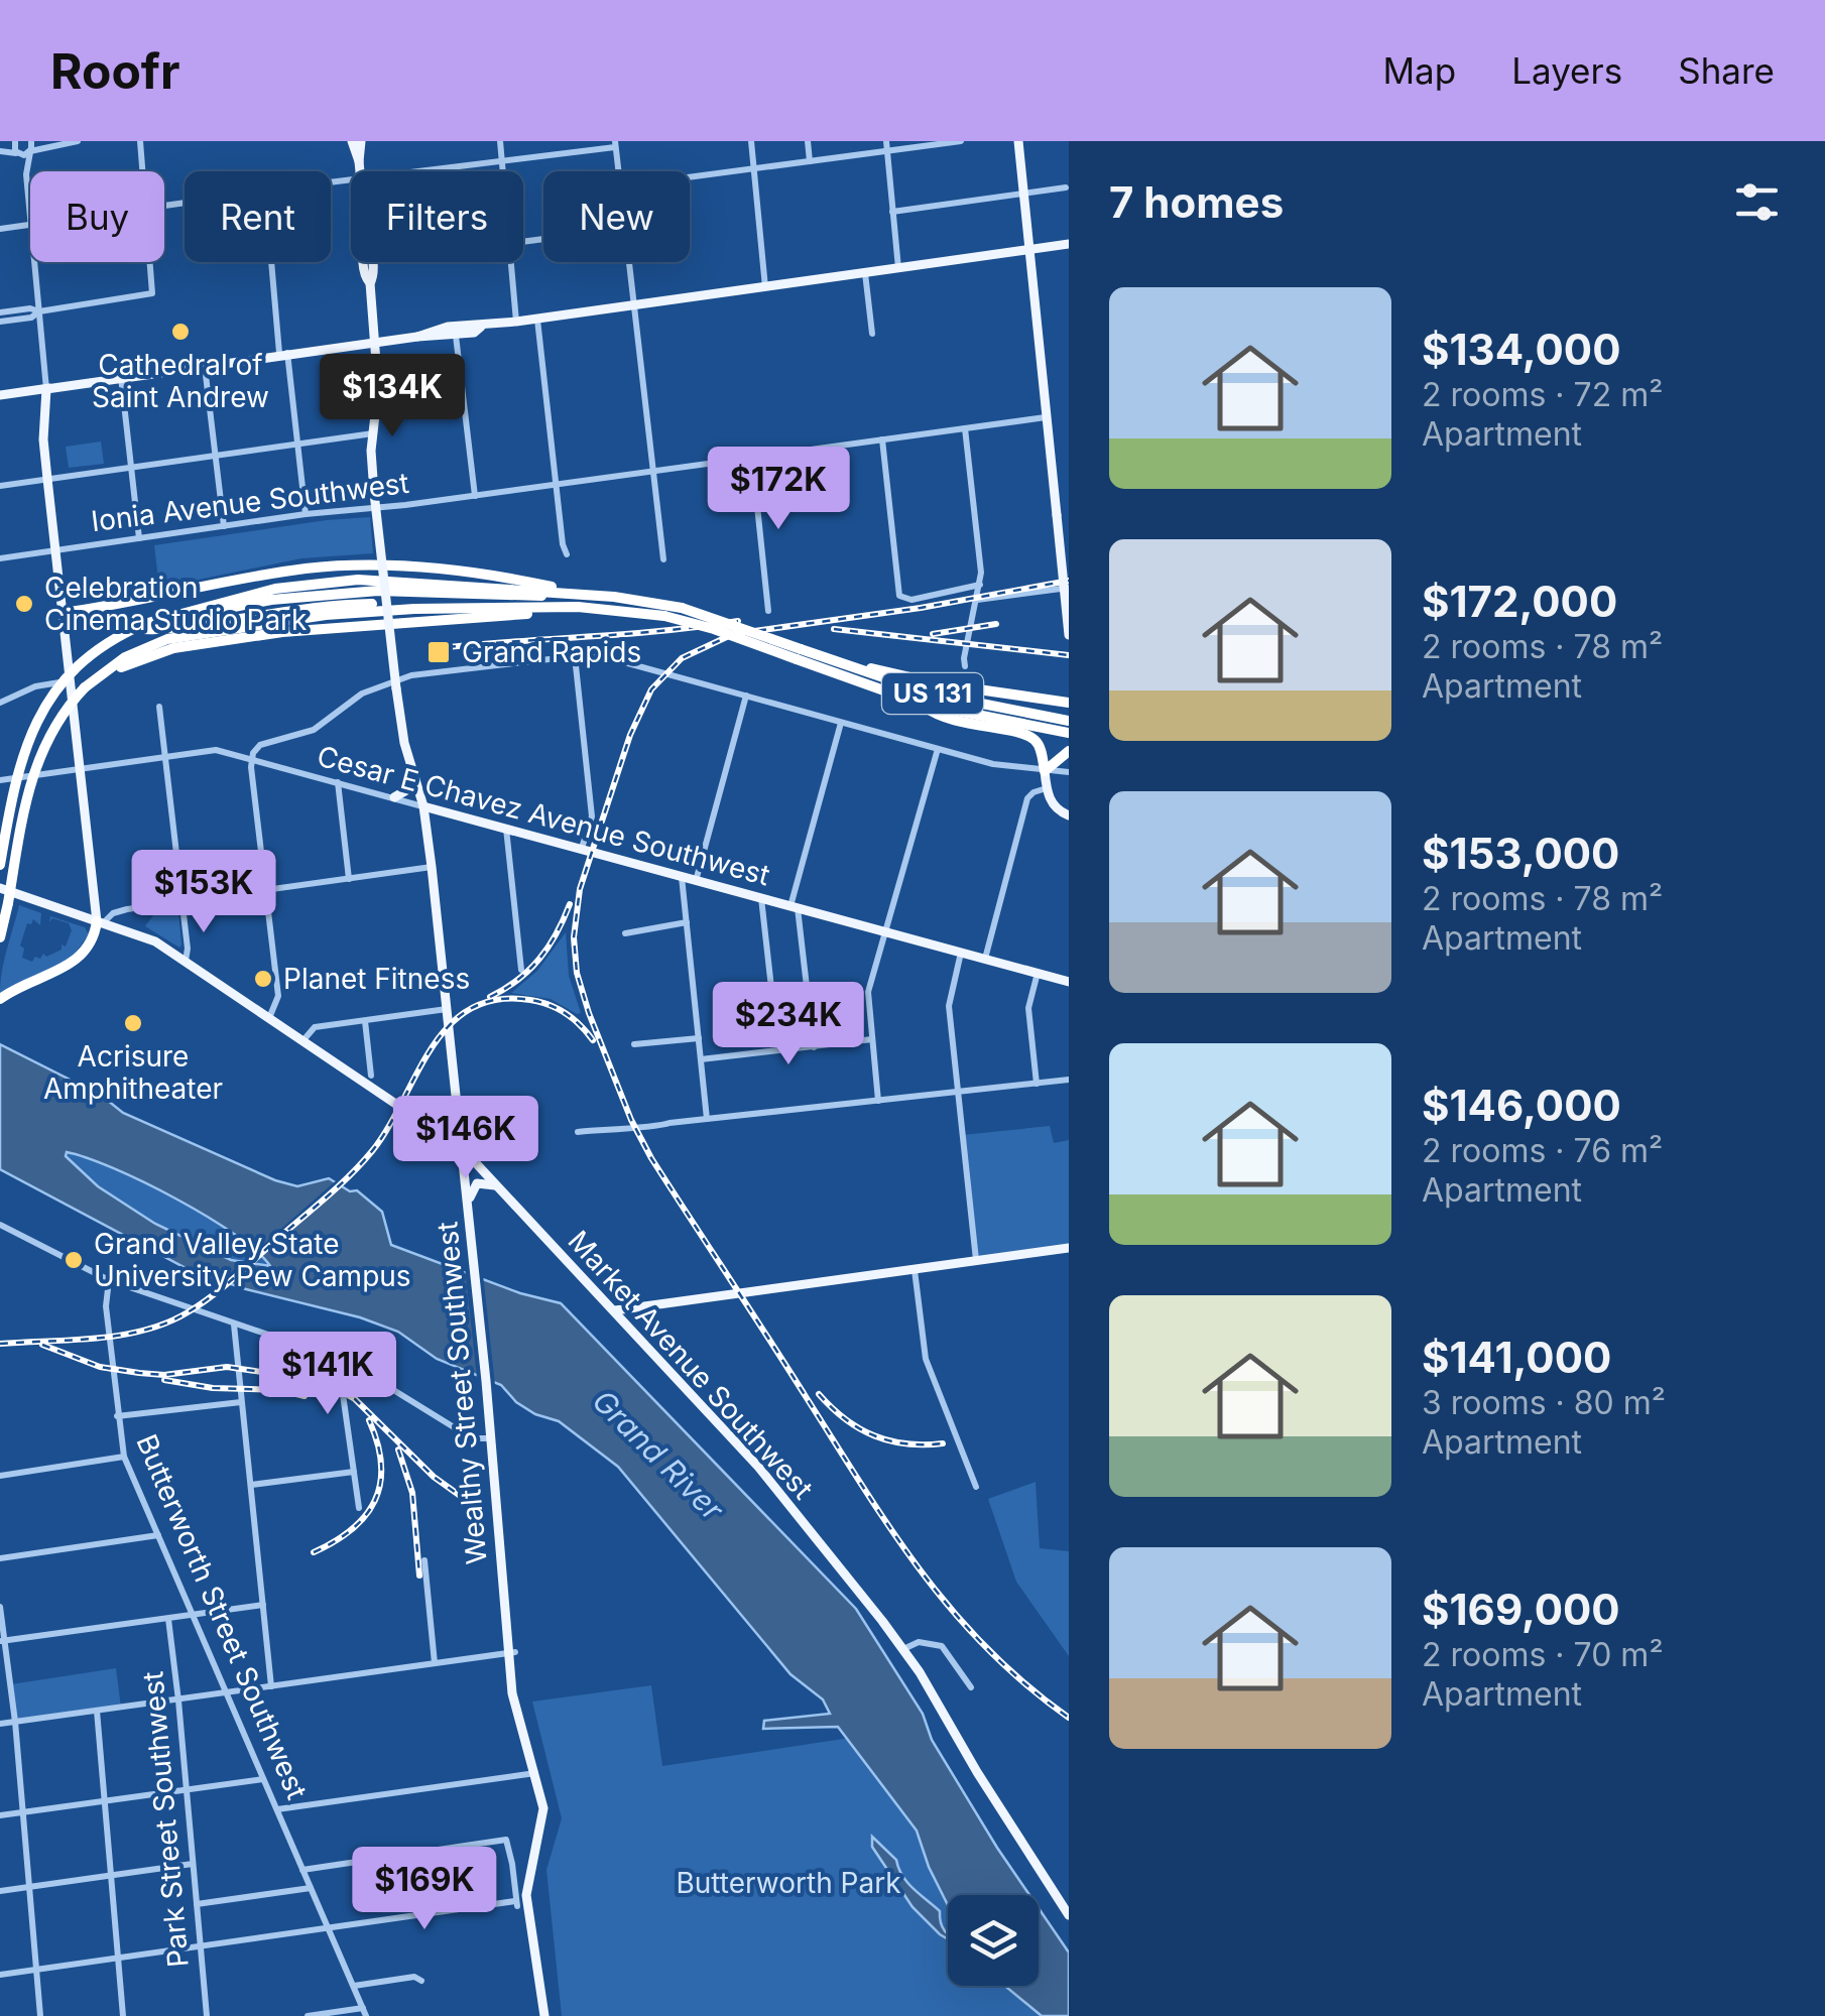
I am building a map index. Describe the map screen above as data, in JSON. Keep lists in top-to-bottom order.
{
  "streets": {
    "highway": ["US 131"],
    "main road": ["Cesar E Chavez Avenue Southwest", "Market Avenue Southwest", "Wealthy Street Southwest"],
    "street": ["Ionia Avenue Southwest", "Butterworth Street Southwest", "Park Street Southwest"]
  },
  "crossings": [
    ["Cesar E Chavez Avenue Southwest", "Wealthy Street Southwest"],
    ["Market Avenue Southwest", "Wealthy Street Southwest"]
  ],
  "water": ["Grand River"],
  "parks": ["Butterworth Park"],
  "places": {
    "other": [
      "Cathedral of Saint Andrew",
      "Celebration Cinema Studio Park",
      "Planet Fitness",
      "Acrisure Amphitheater",
      "Grand Valley State University Pew Campus"
    ],
    "transit": ["Grand Rapids"]
  },
  "page": {
    "header": "Roofr",
    "nav": ["Map", "Layers", "Share"],
    "heading": "7 homes",
    "chip": [
      "Buy",
      "Rent",
      "Filters",
      "New"
    ],
    "list": [
      {
        "name": "$134,000",
        "note": "2 rooms · 72 m² · Apartment"
      },
      {
        "name": "$172,000",
        "note": "2 rooms · 78 m² · Apartment"
      },
      {
        "name": "$153,000",
        "note": "2 rooms · 78 m² · Apartment"
      },
      {
        "name": "$146,000",
        "note": "2 rooms · 76 m² · Apartment"
      },
      {
        "name": "$141,000",
        "note": "3 rooms · 80 m² · Apartment"
      },
      {
        "name": "$169,000",
        "note": "2 rooms · 70 m² · Apartment"
      }
    ],
    "price": [
      "$134K",
      "$172K",
      "$153K",
      "$234K",
      "$146K",
      "$141K",
      "$169K"
    ]
  }
}
